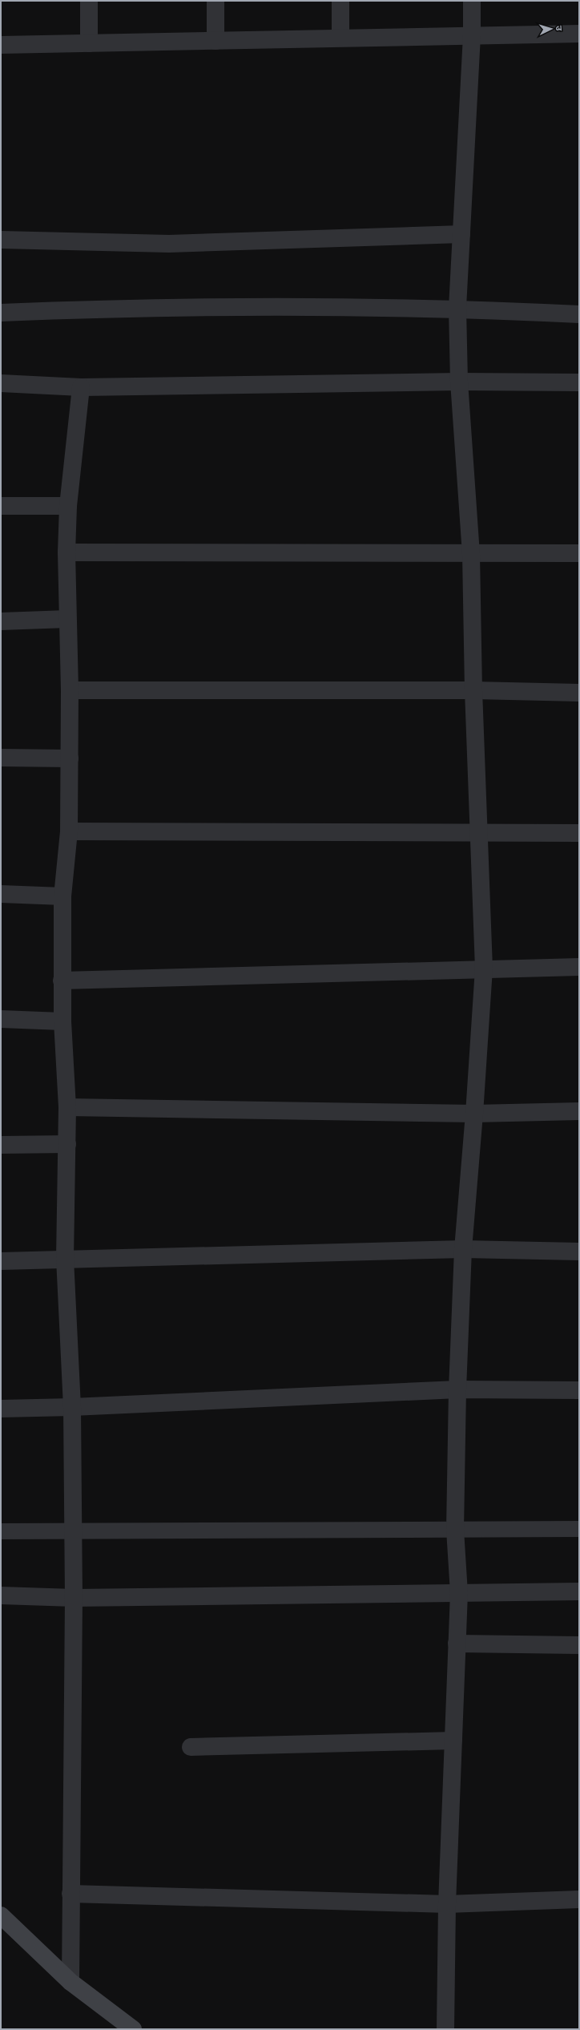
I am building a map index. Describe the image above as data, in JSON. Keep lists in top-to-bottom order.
{
  "north": "right"
}
